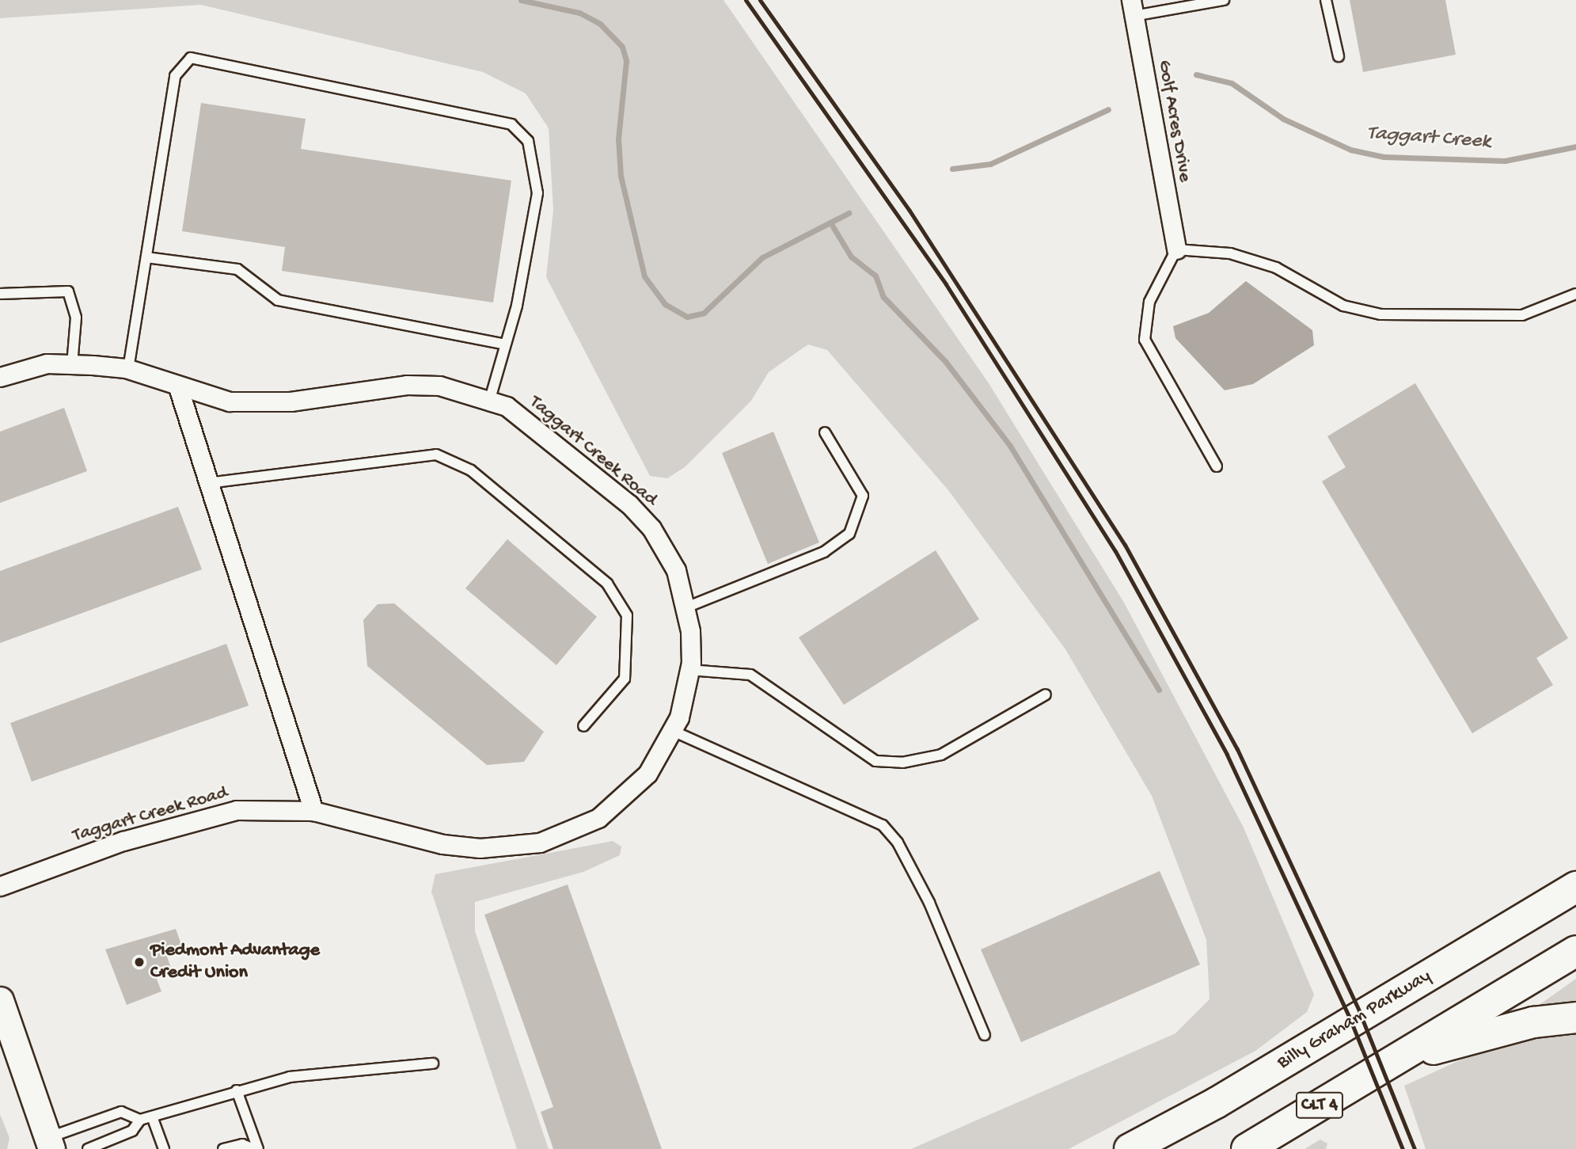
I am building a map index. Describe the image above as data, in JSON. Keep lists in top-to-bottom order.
{
  "streets": {
    "highway": ["Billy Graham Parkway", "CLT 4"],
    "street": ["Golf Acres Drive", "Taggart Creek Road"]
  },
  "water": ["Taggart Creek"],
  "places": ["Piedmont Advantage Credit Union"]
}
